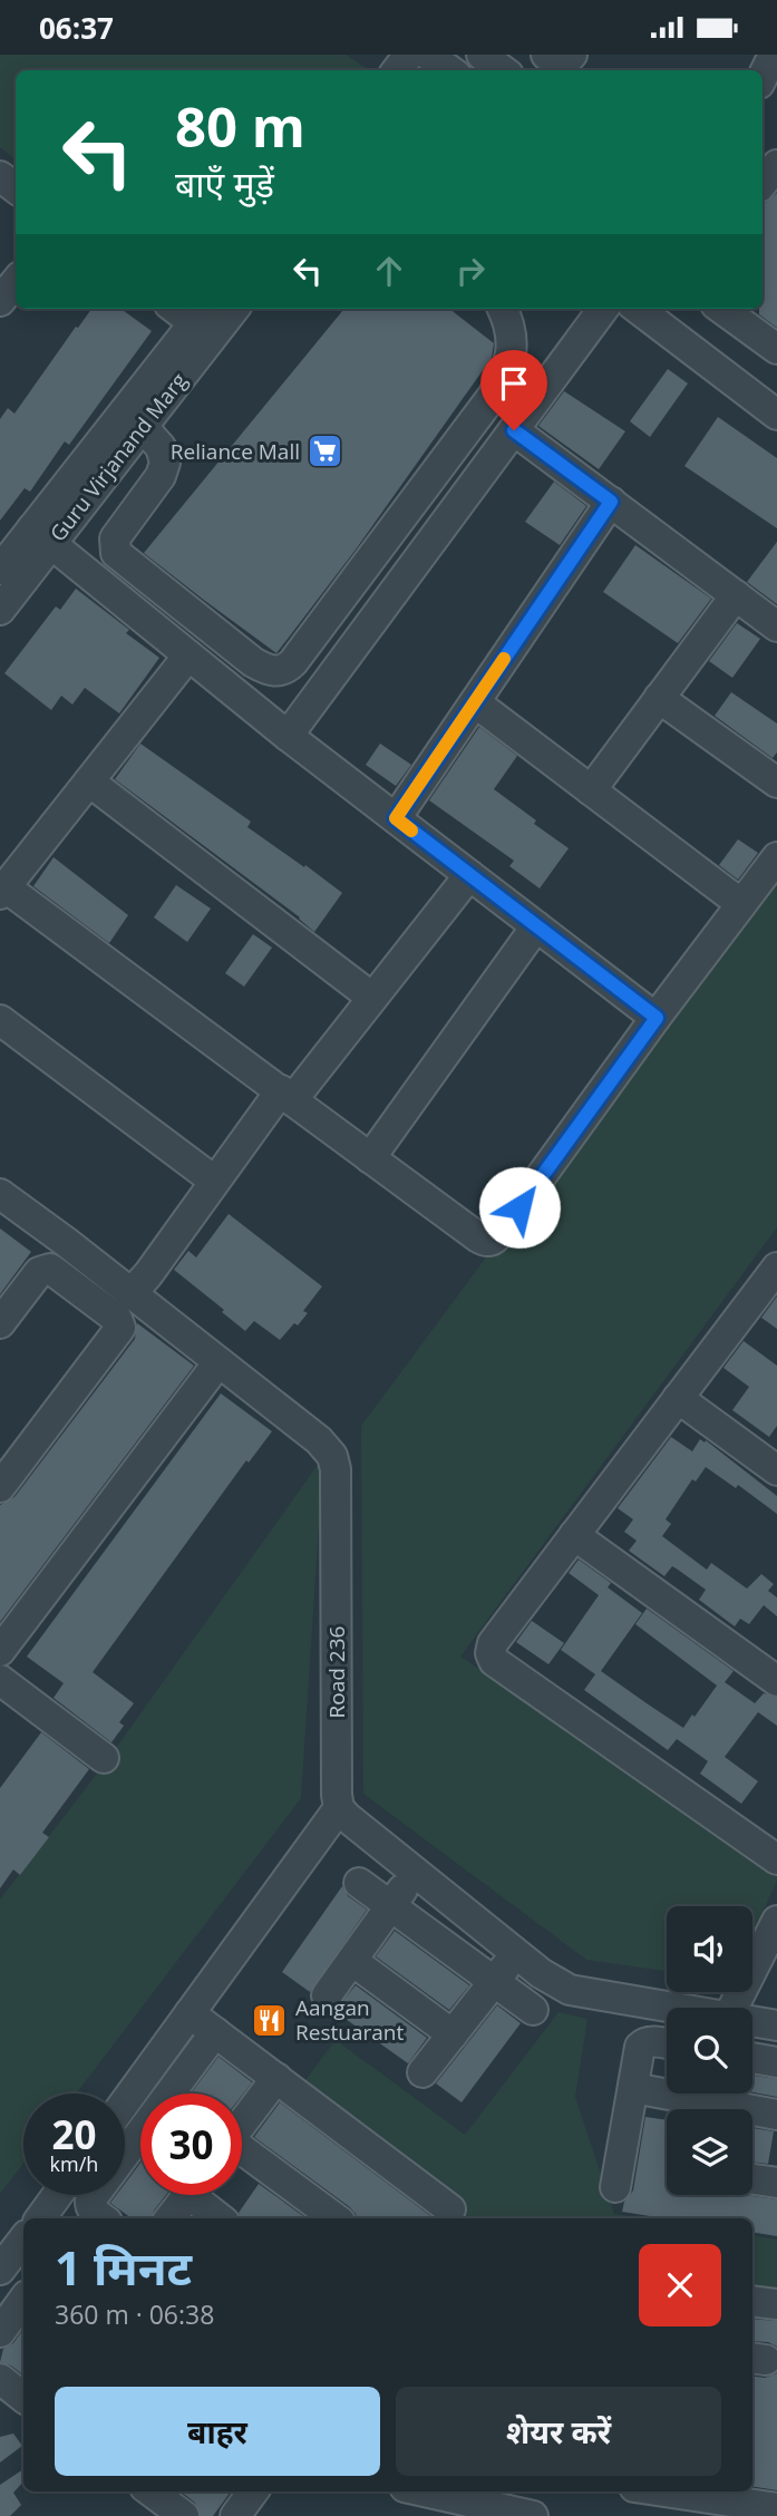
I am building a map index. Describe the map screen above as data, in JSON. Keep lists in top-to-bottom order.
{
  "streets": {
    "street": ["Guru Virjanand Marg", "Road 236"]
  },
  "places": {
    "supermarket": ["Reliance Mall"],
    "restaurant": ["Aangan Restuarant"]
  },
  "page": {
    "status": "06:37",
    "turn": ["80 m", "बाएँ मुड़ें"],
    "speed": "20 km/h",
    "limit": "30",
    "heading": ["1 मिनट", "360 m · 06:38"],
    "buttons": ["बाहर", "शेयर करें"]
  }
}
